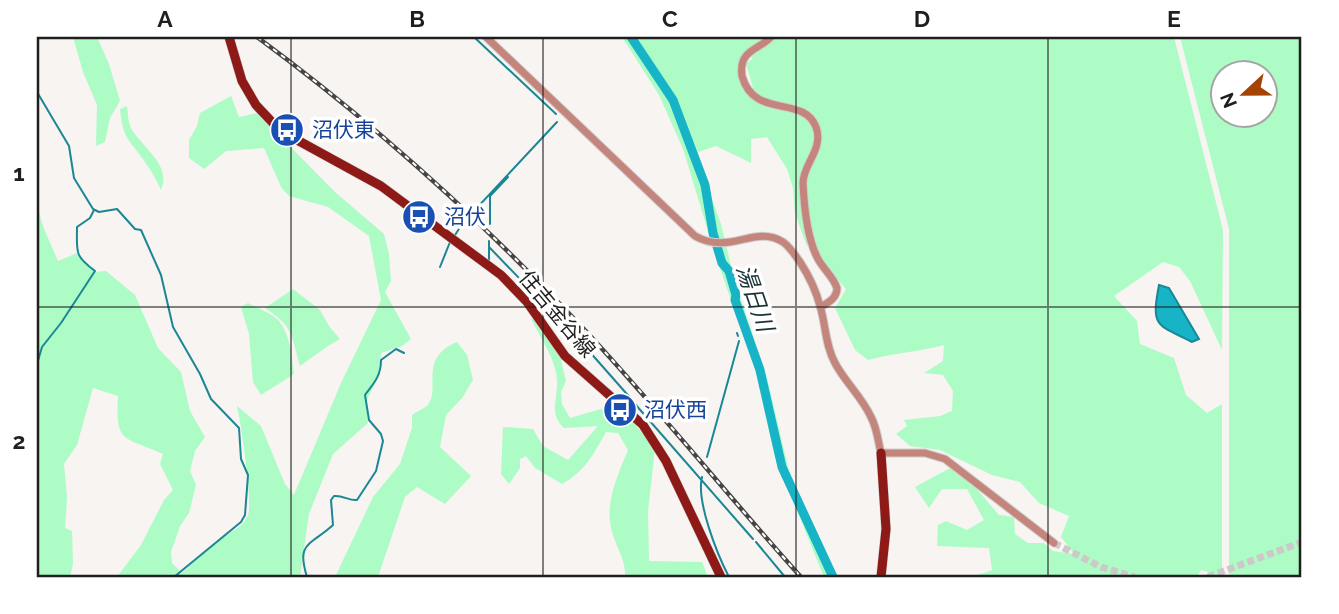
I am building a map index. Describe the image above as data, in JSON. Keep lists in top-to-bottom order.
{
  "streets": {
    "main road": ["住吉金谷線"]
  },
  "water": ["湯日川"],
  "places": {
    "bus stop": ["沼伏東", "沼伏", "沼伏西"]
  },
  "north": "left",
  "grid": {
    "columns": [
      "A",
      "B",
      "C",
      "D",
      "E"
    ],
    "rows": ["1", "2"]
  }
}
